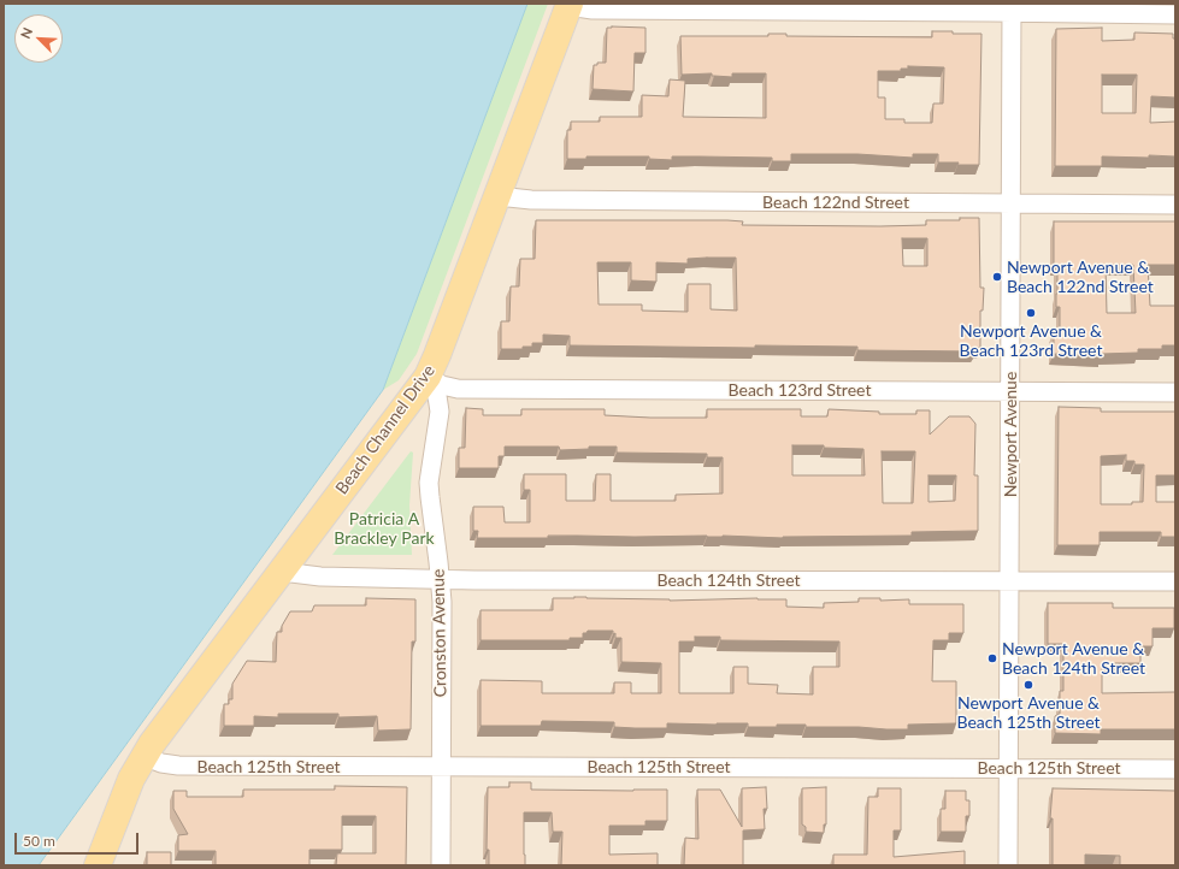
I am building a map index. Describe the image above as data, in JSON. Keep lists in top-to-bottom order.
{
  "streets": {
    "main road": ["Beach Channel Drive"],
    "street": [
      "Beach 122nd Street",
      "Beach 123rd Street",
      "Newport Avenue",
      "Beach 124th Street",
      "Cronston Avenue",
      "Beach 125th Street"
    ]
  },
  "crossings": [
    ["Beach 122nd Street", "Beach Channel Drive"],
    ["Beach 122nd Street", "Newport Avenue"],
    ["Beach 123rd Street", "Beach Channel Drive"],
    ["Beach 123rd Street", "Newport Avenue"],
    ["Beach 123rd Street", "Cronston Avenue"],
    ["Beach Channel Drive", "Beach 124th Street"],
    ["Beach Channel Drive", "Cronston Avenue"],
    ["Beach Channel Drive", "Beach 125th Street"],
    ["Newport Avenue", "Beach 124th Street"],
    ["Newport Avenue", "Beach 125th Street"],
    ["Beach 124th Street", "Cronston Avenue"],
    ["Cronston Avenue", "Beach 125th Street"]
  ],
  "parks": ["Patricia A Brackley Park"],
  "places": [
    "Newport Avenue & Beach 122nd Street",
    "Newport Avenue & Beach 123rd Street",
    "Newport Avenue & Beach 124th Street",
    "Newport Avenue & Beach 125th Street"
  ],
  "scale_bar": "50 m",
  "north": "top left"
}
